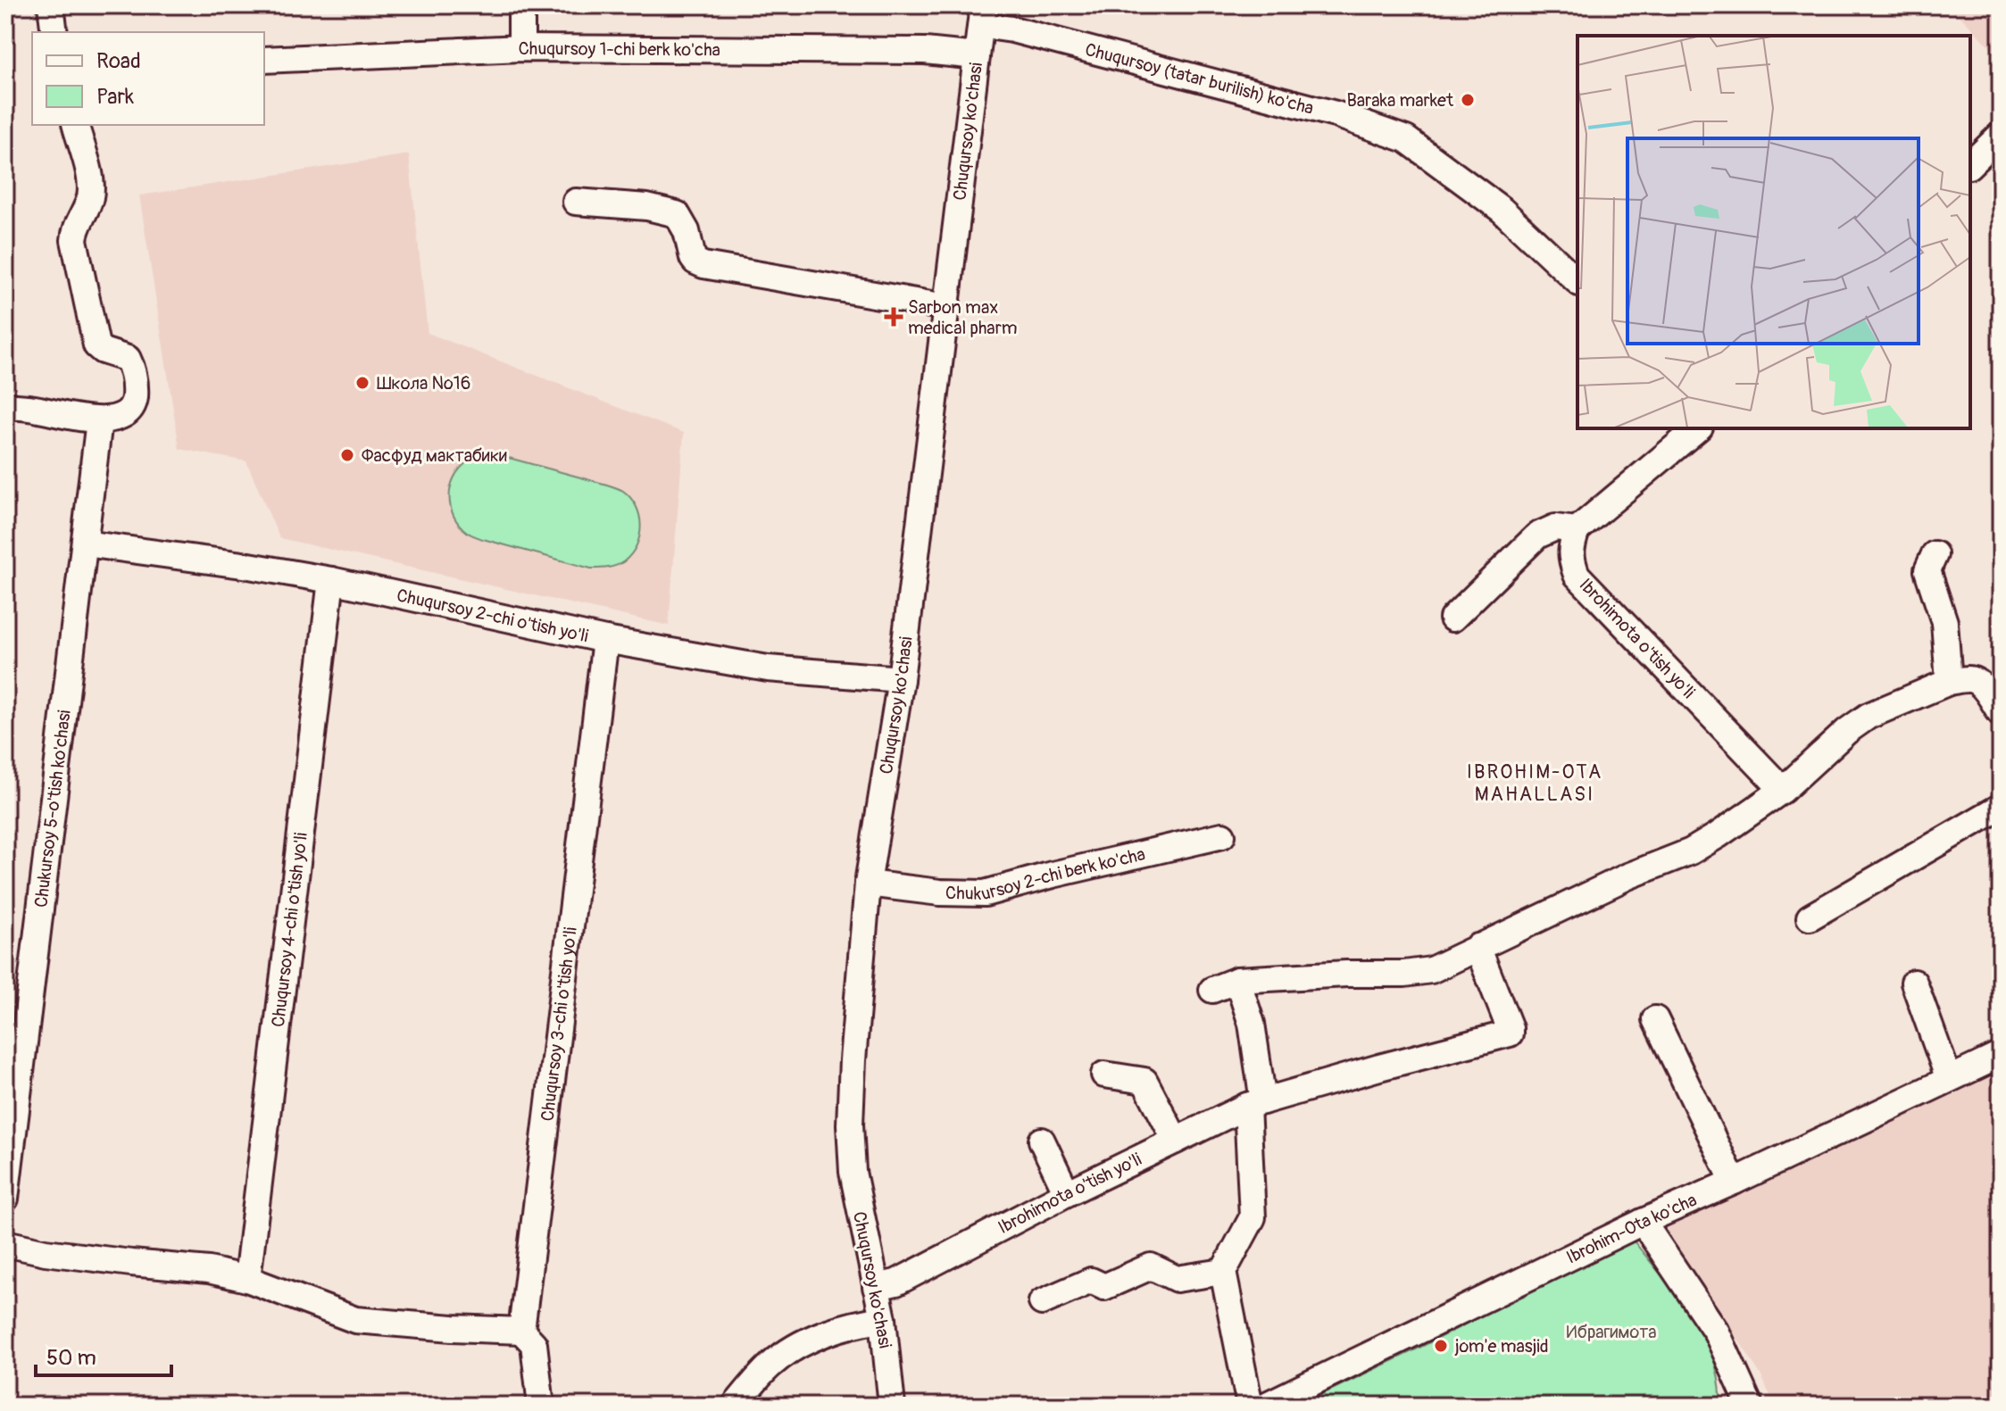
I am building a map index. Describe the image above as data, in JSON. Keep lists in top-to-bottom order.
{
  "streets": {
    "street": [
      "Chuqursoy 1-chi berk ko'cha",
      "Chuqursoy (tatar burilish) ko'cha",
      "Chuqursoy ko'chasi",
      "Chuqursoy 2-chi o'tish yo'li",
      "Ibrohimota o'tish yo'li",
      "Chukursoy 5-o'tish ko'chasi",
      "Chukursoy 2-chi berk ko'cha",
      "Chuqursoy 4-chi o'tish yo'li",
      "Chuqursoy 3-chi o'tish yo'li",
      "Ibrohim-Ota ko'cha"
    ]
  },
  "crossings": [
    ["Chuqursoy 1-chi berk ko'cha", "Chuqursoy ko'chasi"],
    ["Chuqursoy (tatar burilish) ko'cha", "Chuqursoy ko'chasi"],
    ["Chuqursoy ko'chasi", "Chuqursoy 2-chi o'tish yo'li"],
    ["Chuqursoy ko'chasi", "Ibrohimota o'tish yo'li"],
    ["Chuqursoy ko'chasi", "Chukursoy 2-chi berk ko'cha"],
    ["Chuqursoy 2-chi o'tish yo'li", "Chukursoy 5-o'tish ko'chasi"],
    ["Chuqursoy 2-chi o'tish yo'li", "Chuqursoy 4-chi o'tish yo'li"],
    ["Chuqursoy 2-chi o'tish yo'li", "Chuqursoy 3-chi o'tish yo'li"]
  ],
  "districts": ["IBROHIM-OTA MAHALLASI"],
  "parks": ["Ибрагимота"],
  "places": {
    "other": [
      "Baraka market",
      "Школа №16",
      "Фасфуд мактабики",
      "jom'e masjid"
    ],
    "health": ["Sarbon max medical pharm"]
  },
  "legend": ["Road", "Park"],
  "scale_bar": "50 m"
}
